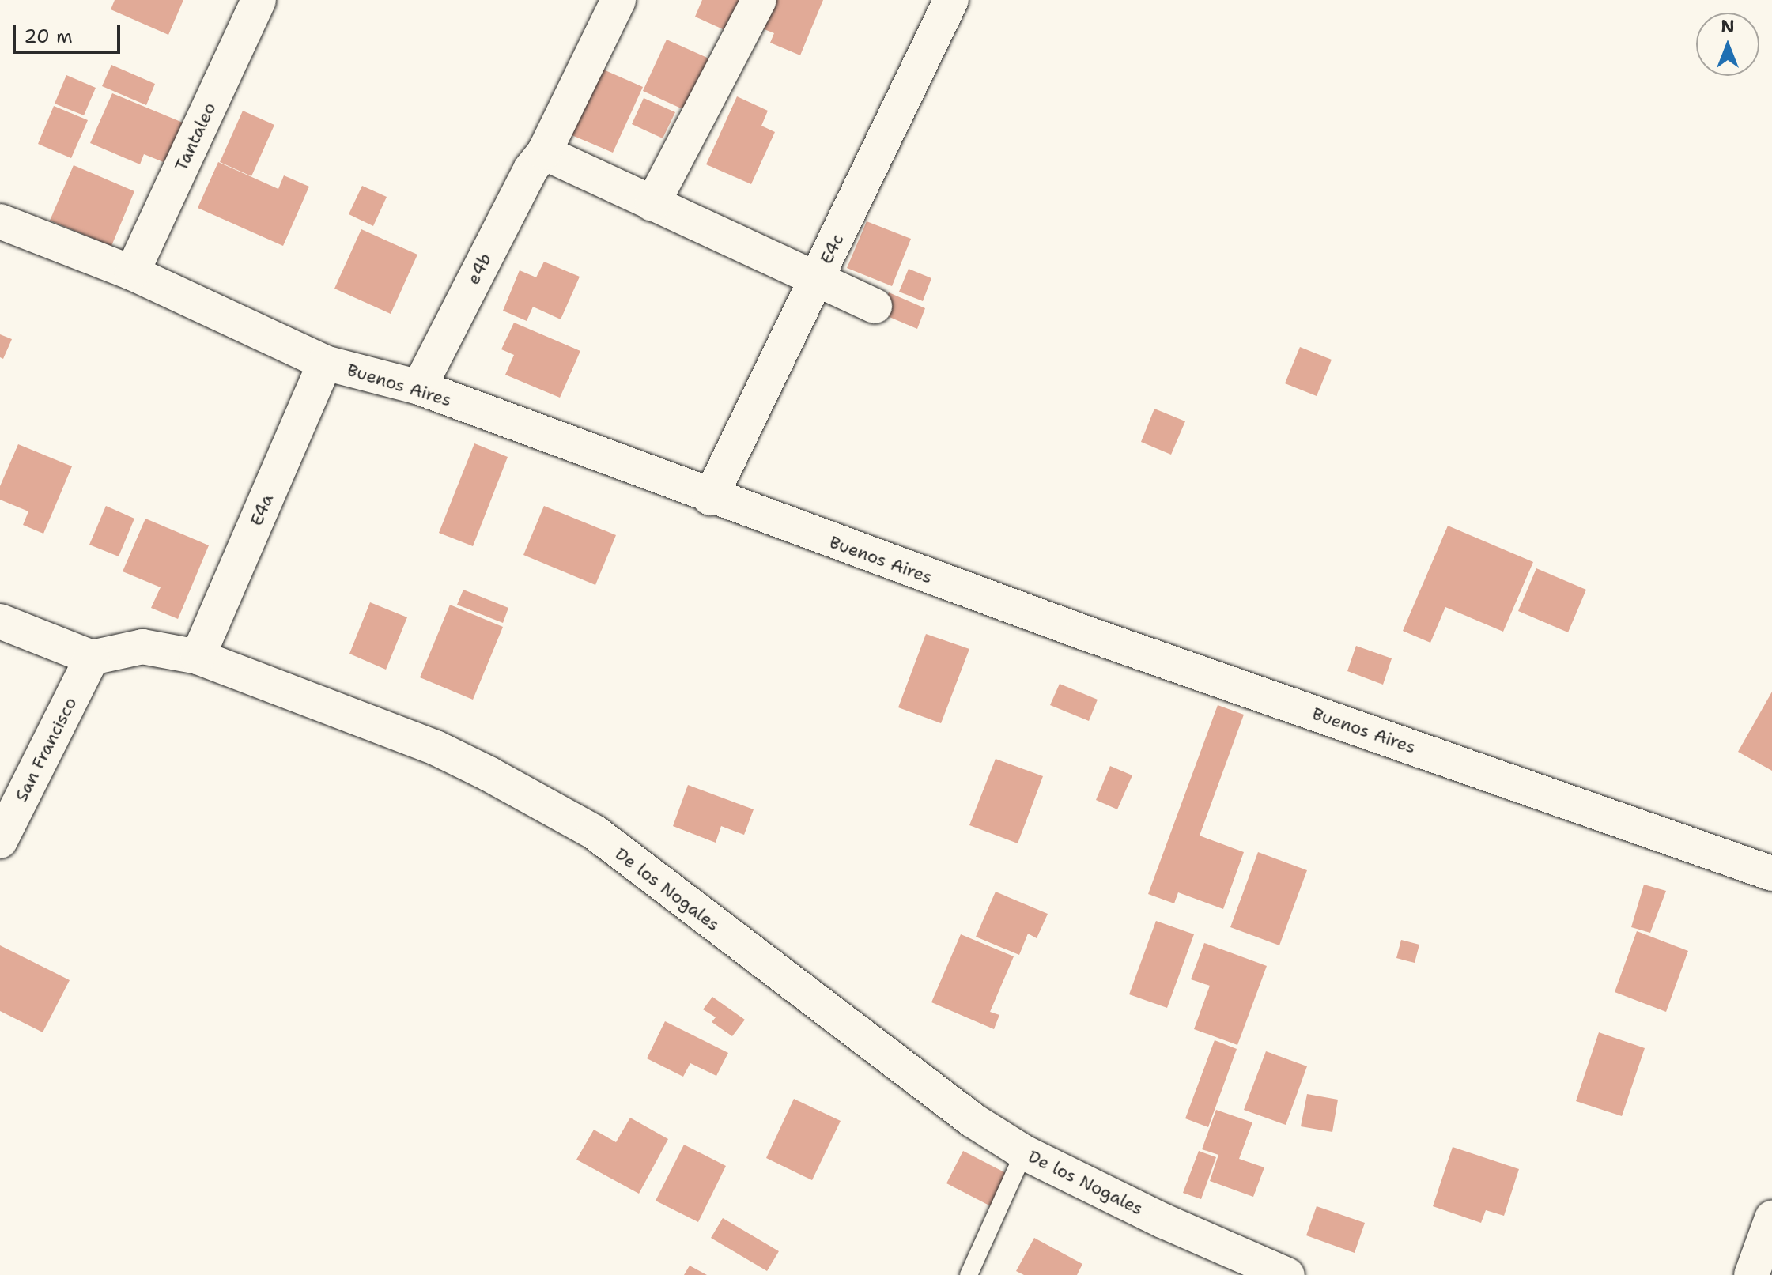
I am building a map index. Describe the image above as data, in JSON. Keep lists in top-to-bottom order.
{
  "streets": {
    "street": [
      "Tantaleo",
      "E4c",
      "e4b",
      "Buenos Aires",
      "E4a",
      "San Francisco",
      "De los Nogales"
    ]
  },
  "crossings": [
    ["Tantaleo", "Buenos Aires"],
    ["E4c", "Buenos Aires"],
    ["e4b", "Buenos Aires"],
    ["Buenos Aires", "E4a"],
    ["E4a", "De los Nogales"],
    ["San Francisco", "De los Nogales"]
  ],
  "scale_bar": "20 m",
  "north": "top"
}
